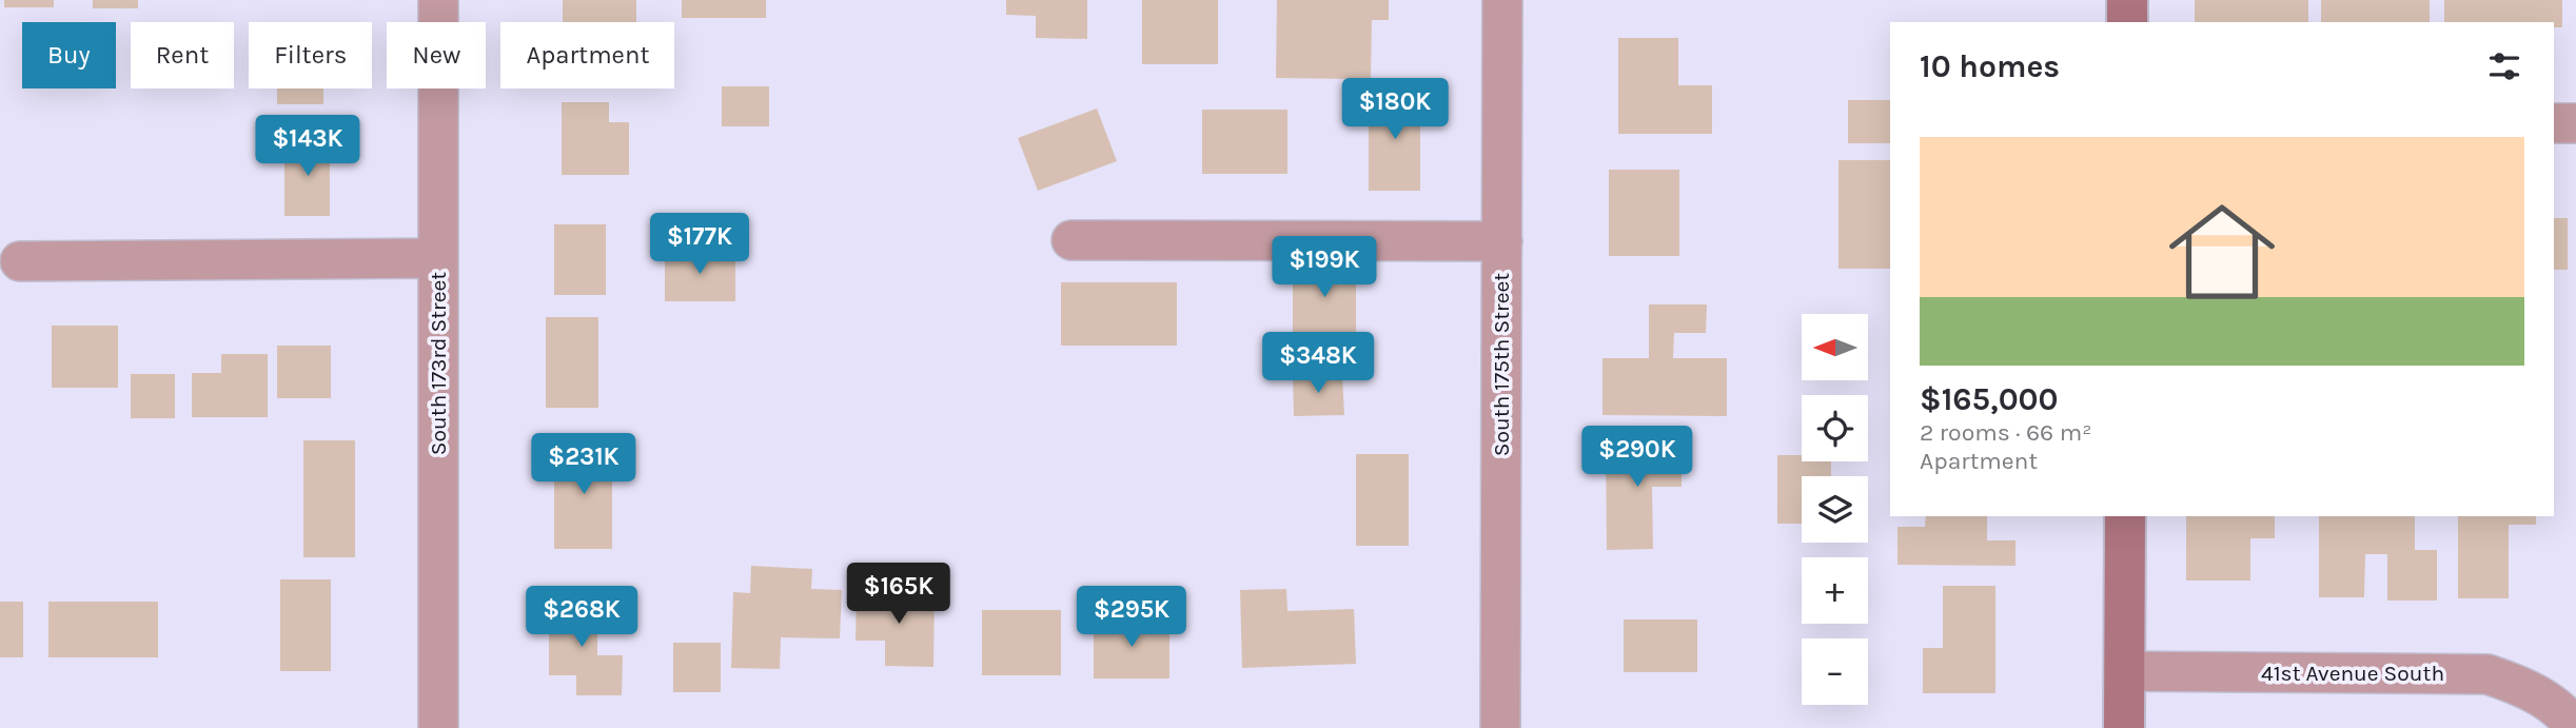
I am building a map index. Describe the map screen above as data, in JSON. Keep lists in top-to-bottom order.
{
  "streets": {
    "street": ["South 173rd Street", "South 175th Street", "41st Avenue South"]
  },
  "north": "left",
  "page": {
    "chip": [
      "Buy",
      "Rent",
      "Filters",
      "New",
      "Apartment"
    ],
    "heading": "10 homes",
    "price": [
      "$180K",
      "$143K",
      "$177K",
      "$199K",
      "$348K",
      "$290K",
      "$231K",
      "$165K",
      "$268K",
      "$295K"
    ],
    "list": [
      {
        "name": "$165,000",
        "note": "2 rooms · 66 m² · Apartment"
      }
    ],
    "map_buttons": ["+", "−"]
  }
}
